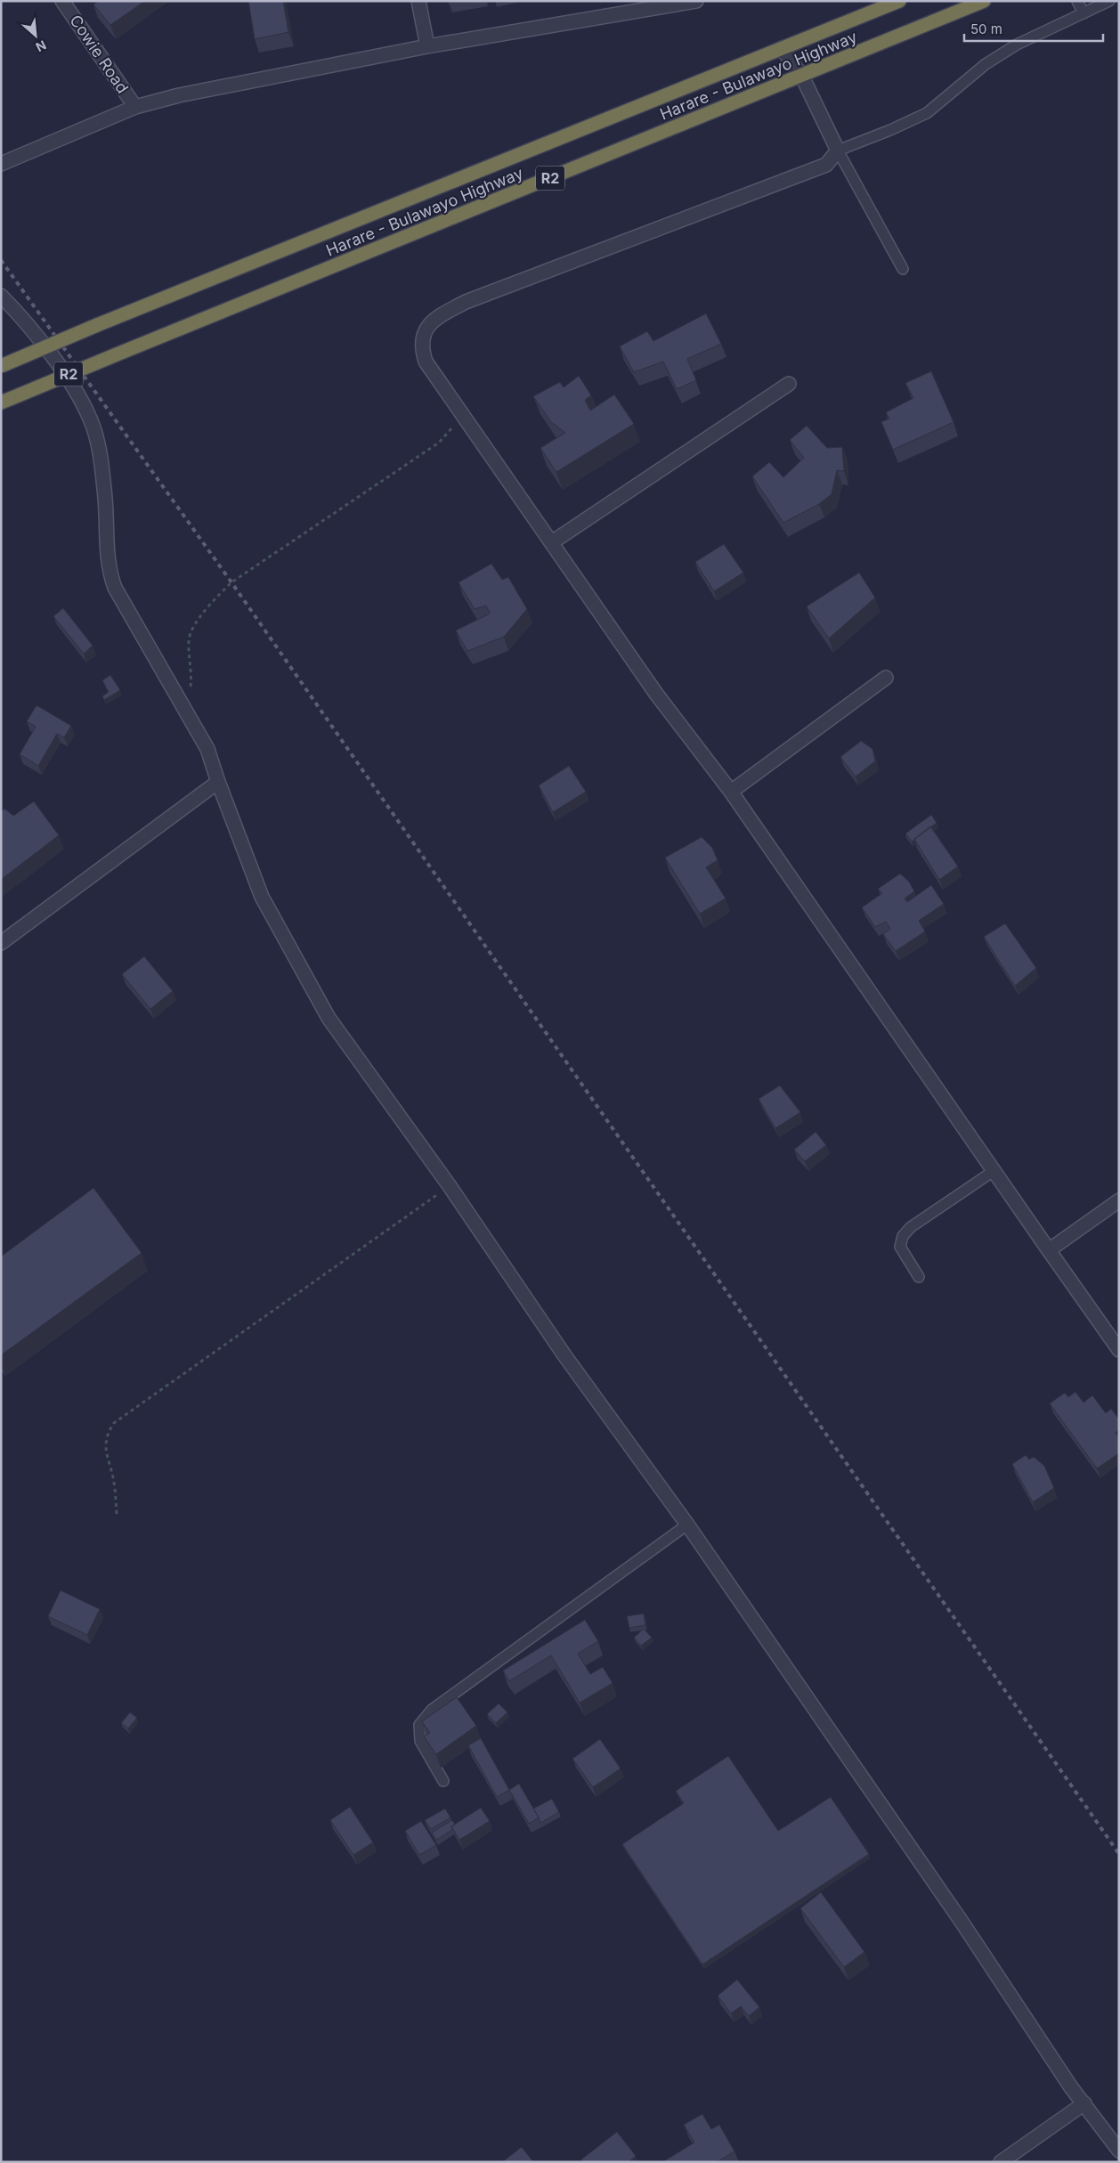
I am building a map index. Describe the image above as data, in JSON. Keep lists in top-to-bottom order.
{
  "streets": {
    "highway": ["Harare - Bulawayo Highway", "R2"],
    "street": ["Cowie Road"]
  },
  "scale_bar": "50 m",
  "north": "bottom right"
}
